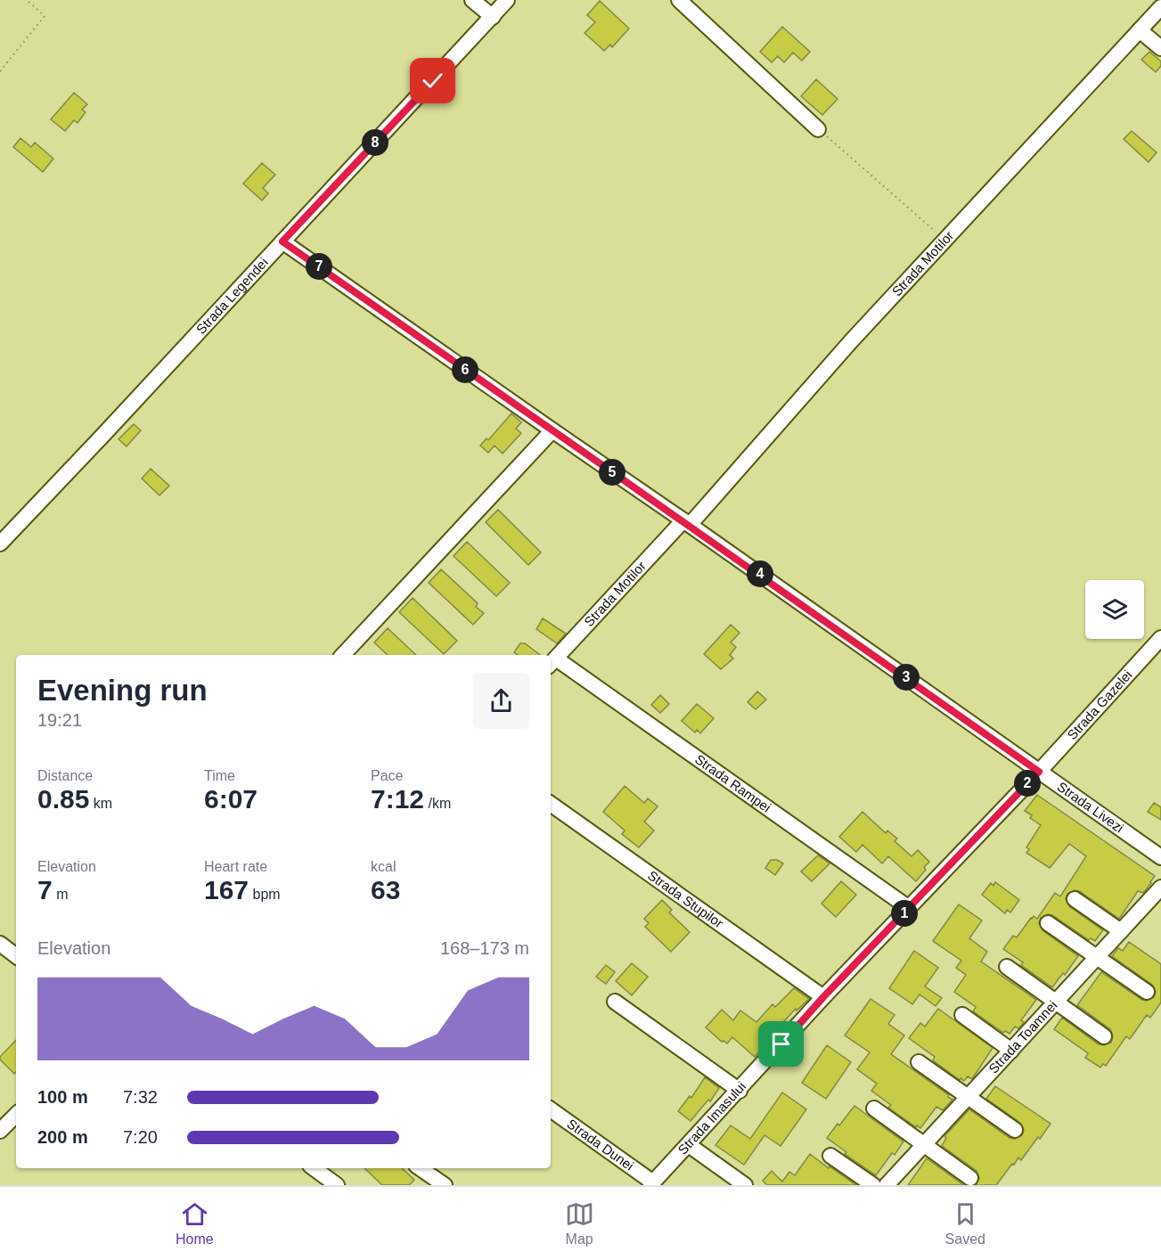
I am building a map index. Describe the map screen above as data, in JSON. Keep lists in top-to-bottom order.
{
  "streets": {
    "street": [
      "Strada Motilor",
      "Strada Legendei",
      "Strada Gazelei",
      "Strada Rampei",
      "Strada Livezi",
      "Strada Stupilor",
      "Strada Toamnei",
      "Strada Imasului",
      "Strada Dunei"
    ]
  },
  "crossings": [
    ["Strada Motilor", "Strada Rampei"],
    ["Strada Motilor", "Strada Livezi"],
    ["Strada Legendei", "Strada Livezi"],
    ["Strada Gazelei", "Strada Livezi"],
    ["Strada Gazelei", "Strada Imasului"],
    ["Strada Rampei", "Strada Imasului"],
    ["Strada Livezi", "Strada Imasului"],
    ["Strada Stupilor", "Strada Imasului"],
    ["Strada Imasului", "Strada Dunei"]
  ],
  "page": {
    "pins": [
      "8",
      "7",
      "6",
      "5",
      "4",
      "3",
      "2",
      "1"
    ],
    "heading": ["Evening run", "19:21"],
    "stats": [
      ["Distance", "0.85 km"],
      ["Time", "6:07"],
      ["Pace", "7:12 /km"],
      ["Elevation", "7 m"],
      ["Heart rate", "167 bpm"],
      ["kcal", "63"]
    ],
    "chart": ["Elevation", "168–173 m"],
    "list": [
      {
        "name": "100 m",
        "note": "7:32"
      },
      {
        "name": "200 m",
        "note": "7:20"
      }
    ],
    "tabs": ["Home", "Map", "Saved"]
  }
}
